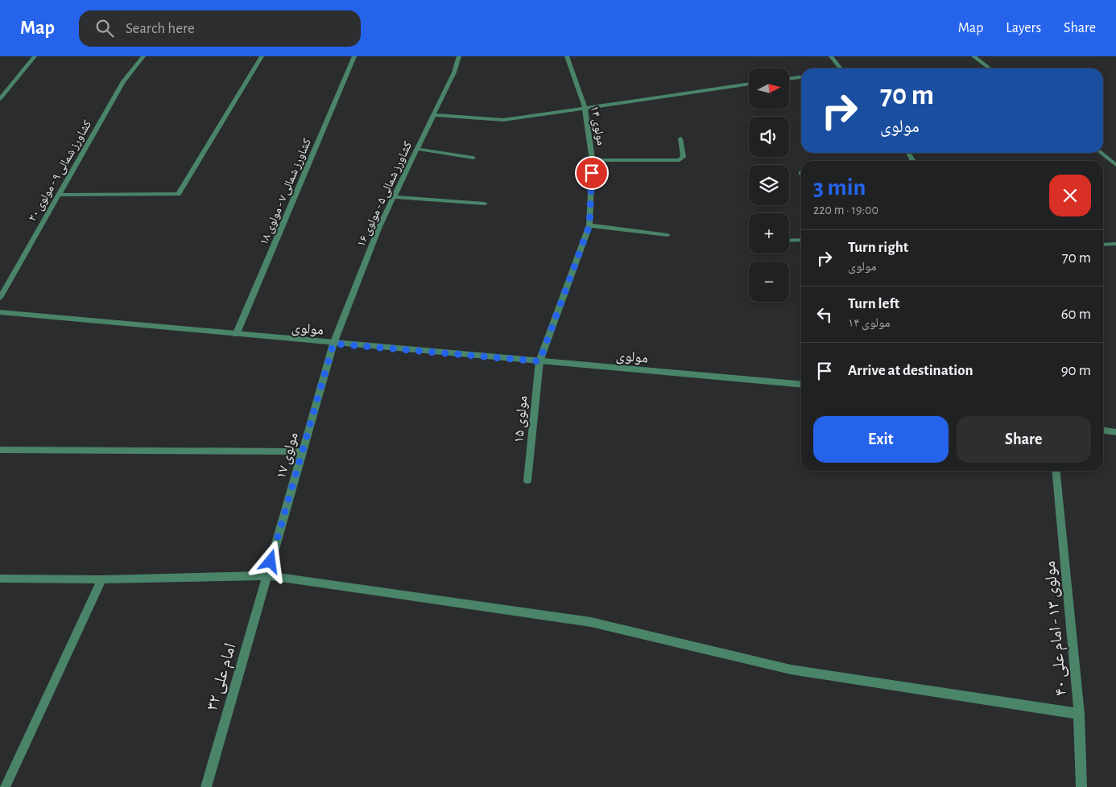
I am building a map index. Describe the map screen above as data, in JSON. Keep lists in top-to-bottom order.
{
  "streets": {
    "street": [
      "مولوی ۱۴",
      "کشاورز شمالی ۹ - مولوی ۲۰",
      "کشاورز شمالی ۷ - مولوی ۱۸",
      "کشاورز شمالی ۵ - مولوی ۱۶",
      "مولوی",
      "مولوی ۱۵",
      "مولوی ۱۷",
      "مولوی ۱۳ - امام علی ۴۰",
      "امام علی ۳۲"
    ]
  },
  "crossings": [
    ["مولوی ۱۴", "مولوی"],
    ["مولوی ۱۴", "مولوی ۱۵"],
    ["کشاورز شمالی ۷ - مولوی ۱۸", "مولوی"],
    ["کشاورز شمالی ۵ - مولوی ۱۶", "مولوی"],
    ["کشاورز شمالی ۵ - مولوی ۱۶", "مولوی ۱۷"],
    ["مولوی", "مولوی ۱۵"],
    ["مولوی", "مولوی ۱۷"],
    ["مولوی ۱۷", "امام علی ۳۲"]
  ],
  "north": "right",
  "page": {
    "header": "Map",
    "search": "Search here",
    "nav": ["Map", "Layers", "Share"],
    "map_buttons": ["+", "−"],
    "turn": ["70 m", "مولوی"],
    "heading": ["3 min", "220 m · 19:00"],
    "list": [
      {
        "name": "Turn right",
        "note": "مولوی",
        "value": "70 m"
      },
      {
        "name": "Turn left",
        "note": "مولوی ۱۴",
        "value": "60 m"
      },
      {
        "name": "Arrive at destination",
        "value": "90 m"
      }
    ],
    "buttons": ["Exit", "Share"]
  }
}
